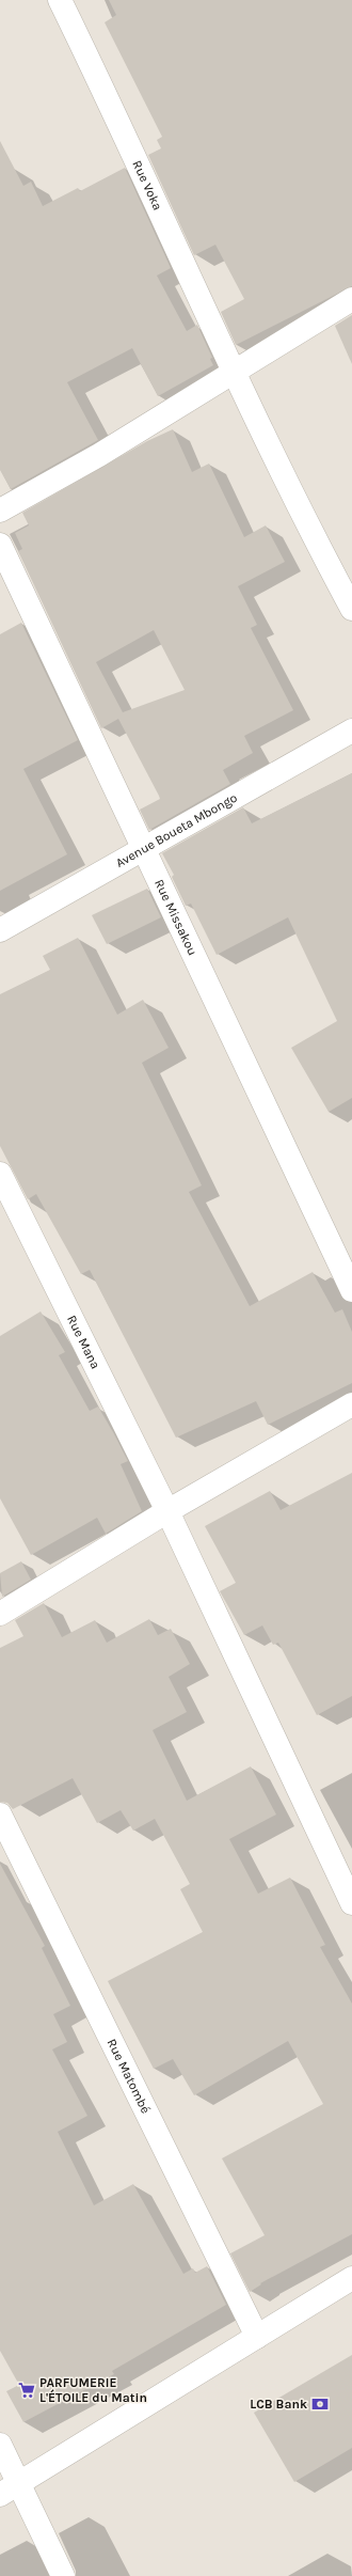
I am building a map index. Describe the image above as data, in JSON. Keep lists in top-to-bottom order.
{
  "streets": {
    "street": [
      "Rue Voka",
      "Avenue Boueta Mbongo",
      "Rue Missakou",
      "Rue Mana",
      "Rue Matombé"
    ]
  },
  "crossings": [
    ["Avenue Boueta Mbongo", "Rue Missakou"]
  ],
  "places": {
    "supermarket": ["PARFUMERIE L'ÉTOILE du Matin"],
    "bank": ["LCB Bank"]
  }
}
